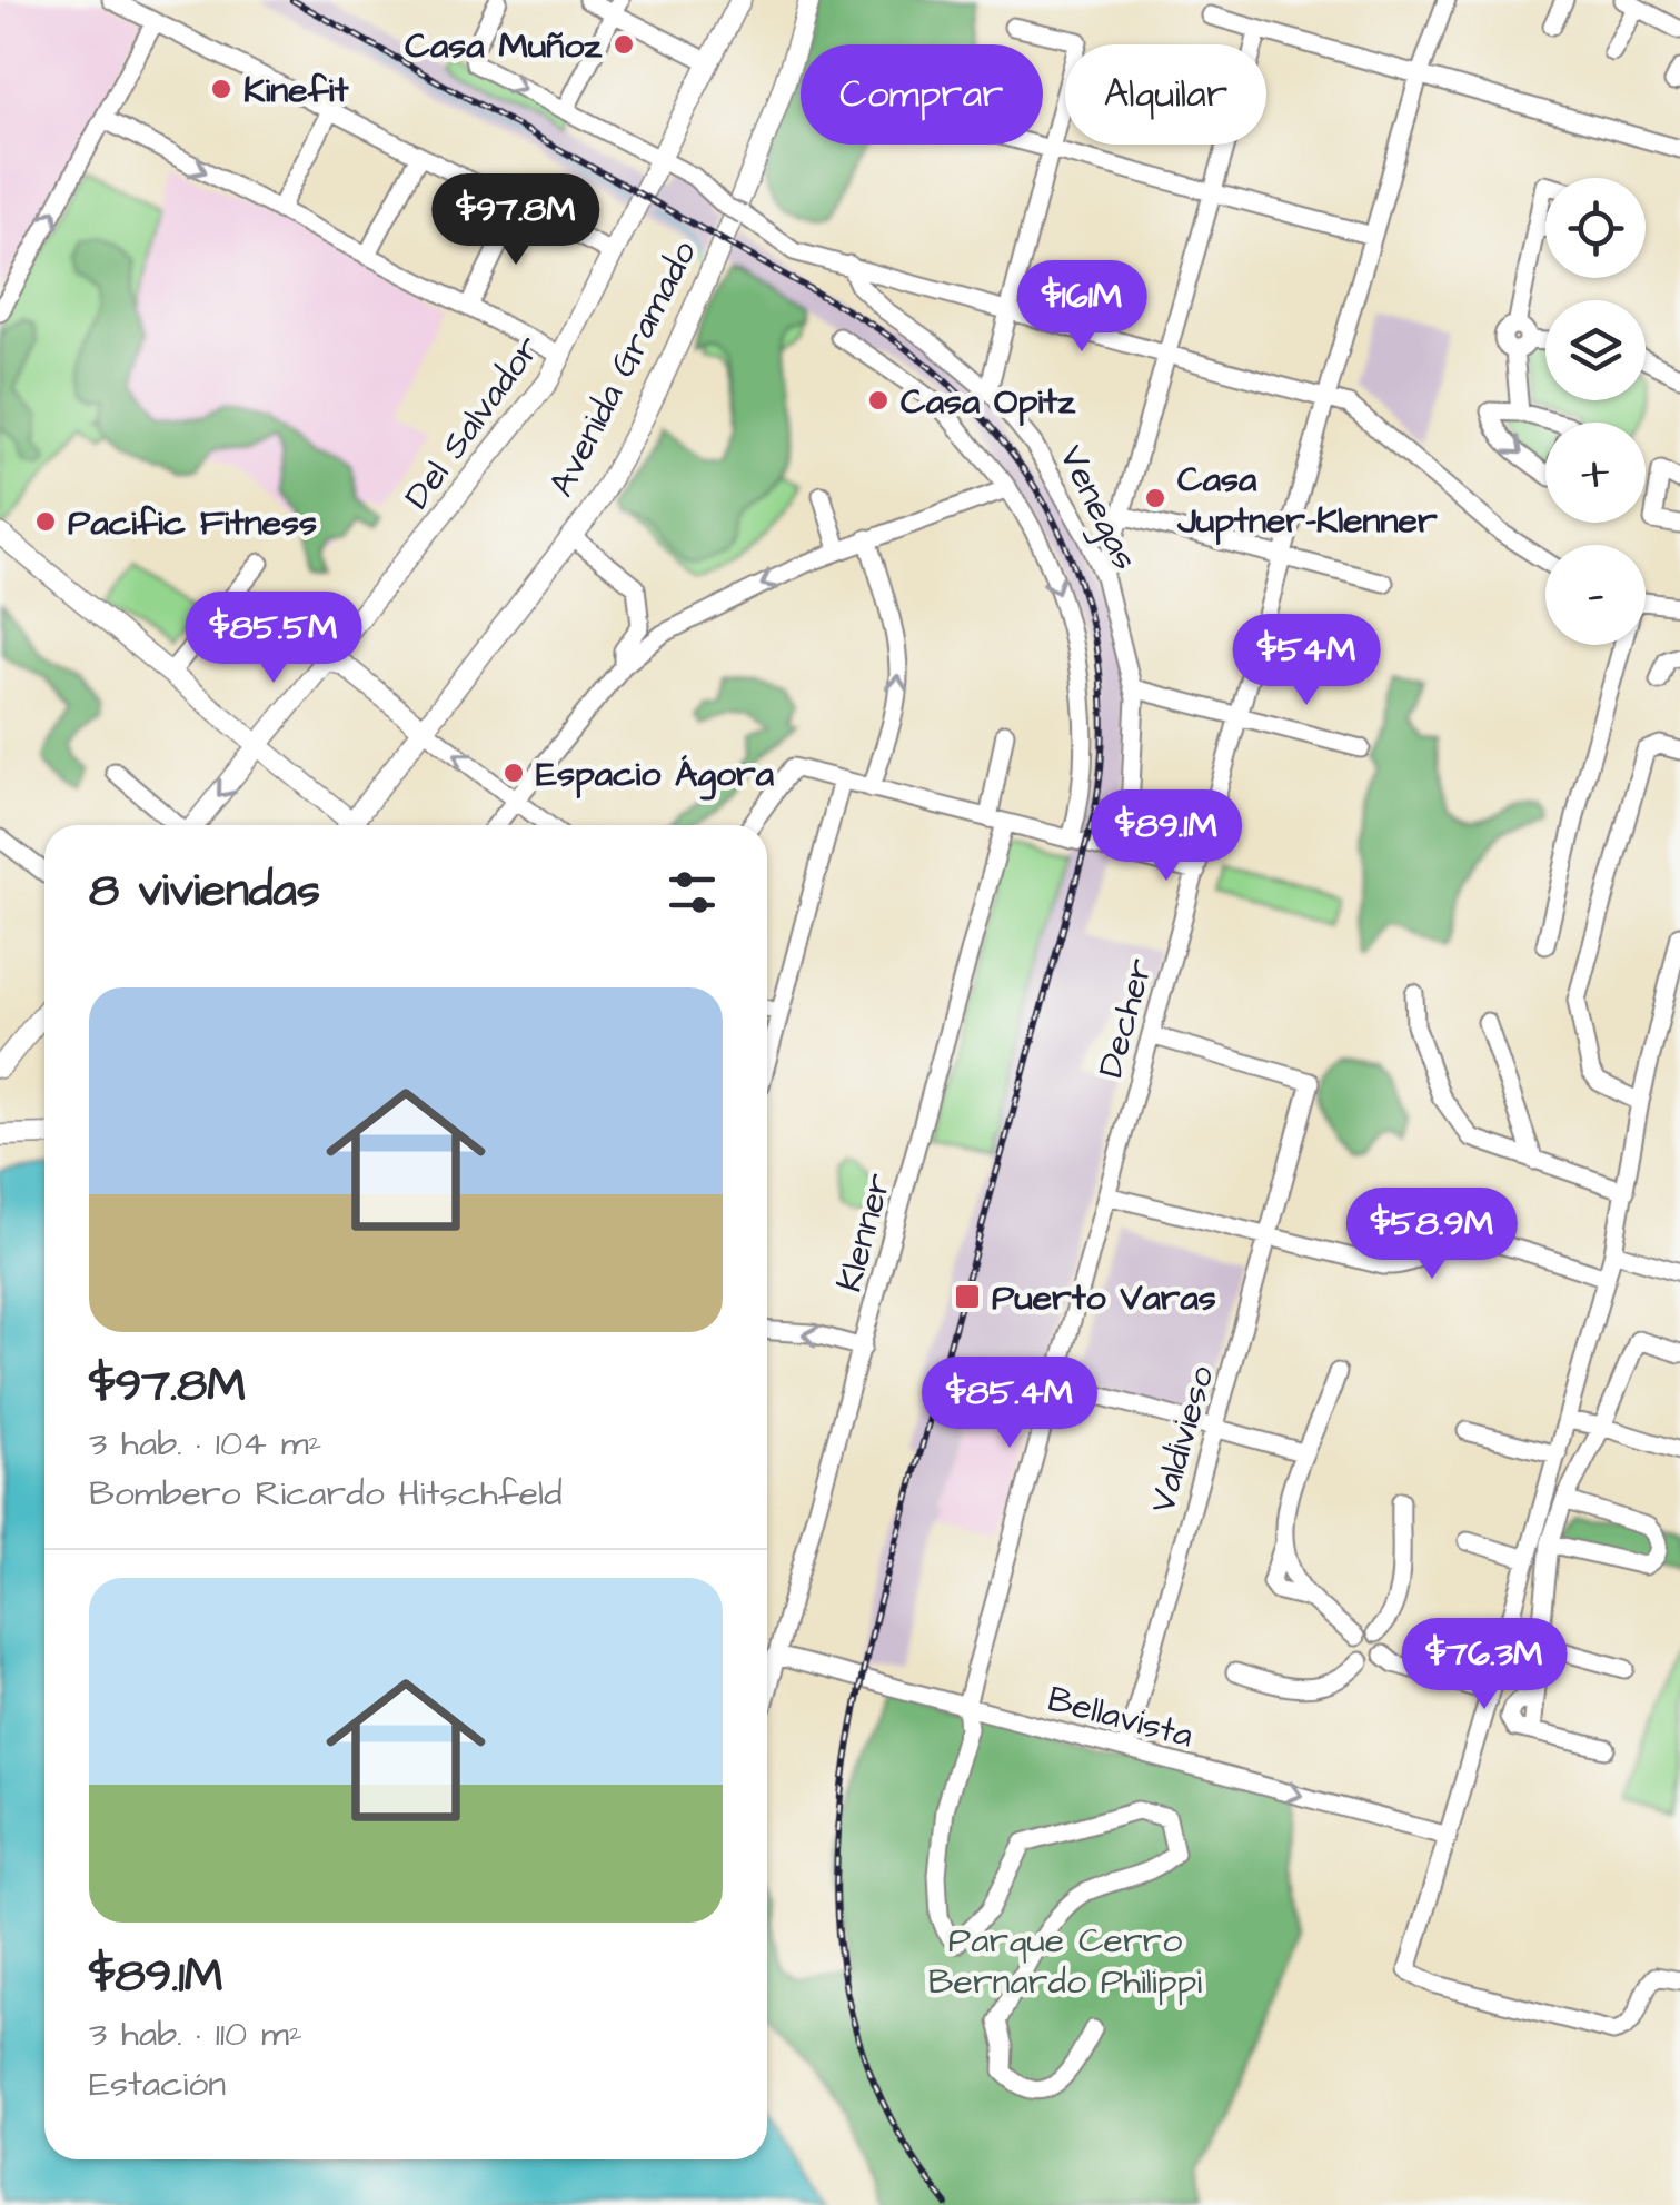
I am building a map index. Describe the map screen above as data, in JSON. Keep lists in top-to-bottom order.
{
  "streets": {
    "main road": ["Avenida Gramado", "Del Salvador"],
    "street": [
      "Venegas",
      "Decher",
      "Klenner",
      "Valdivieso",
      "Bellavista"
    ]
  },
  "crossings": [
    ["Decher", "Valdivieso"],
    ["Decher", "Bellavista"],
    ["Klenner", "Bellavista"],
    ["Valdivieso", "Bellavista"]
  ],
  "one_way": ["Bellavista"],
  "parks": ["Parque Cerro Bernardo Philippi"],
  "places": {
    "other": [
      "Casa Muñoz",
      "Kinefit",
      "Casa Opitz",
      "Casa Juptner-Klenner",
      "Pacific Fitness",
      "Espacio Ágora"
    ],
    "transit": ["Puerto Varas"]
  },
  "page": {
    "chip": ["Comprar", "Alquilar"],
    "price": [
      "$97.8M",
      "$161M",
      "$85.5M",
      "$54M",
      "$89.1M",
      "$58.9M",
      "$85.4M",
      "$76.3M"
    ],
    "map_buttons": ["+", "−"],
    "heading": "8 viviendas",
    "list": [
      {
        "name": "$97.8M",
        "note": "3 hab. · 104 m² · Bombero Ricardo Hitschfeld"
      },
      {
        "name": "$89.1M",
        "note": "3 hab. · 110 m² · Estación"
      }
    ]
  }
}
